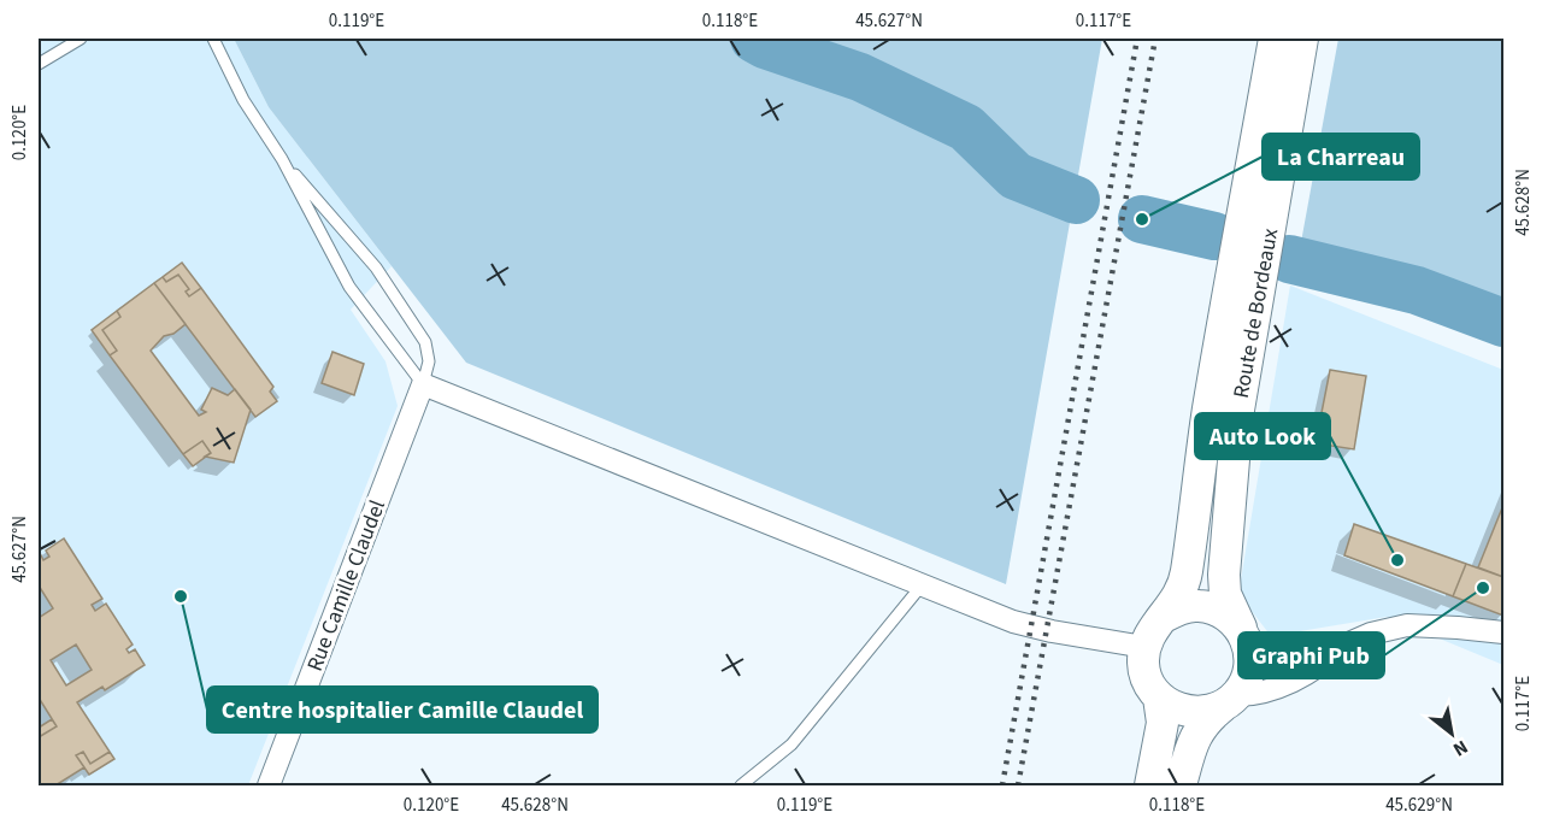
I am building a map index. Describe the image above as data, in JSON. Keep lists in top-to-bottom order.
{
  "streets": {
    "main road": ["Route de Bordeaux"],
    "street": ["Rue Camille Claudel"]
  },
  "places": [
    "La Charreau",
    "Auto Look",
    "Graphi Pub",
    "Centre hospitalier Camille Claudel"
  ],
  "north": "bottom right",
  "coordinates": [
    "0.119°E",
    "0.118°E",
    "45.627°N",
    "0.117°E",
    "0.120°E",
    "45.628°N",
    "45.629°N"
  ]
}
